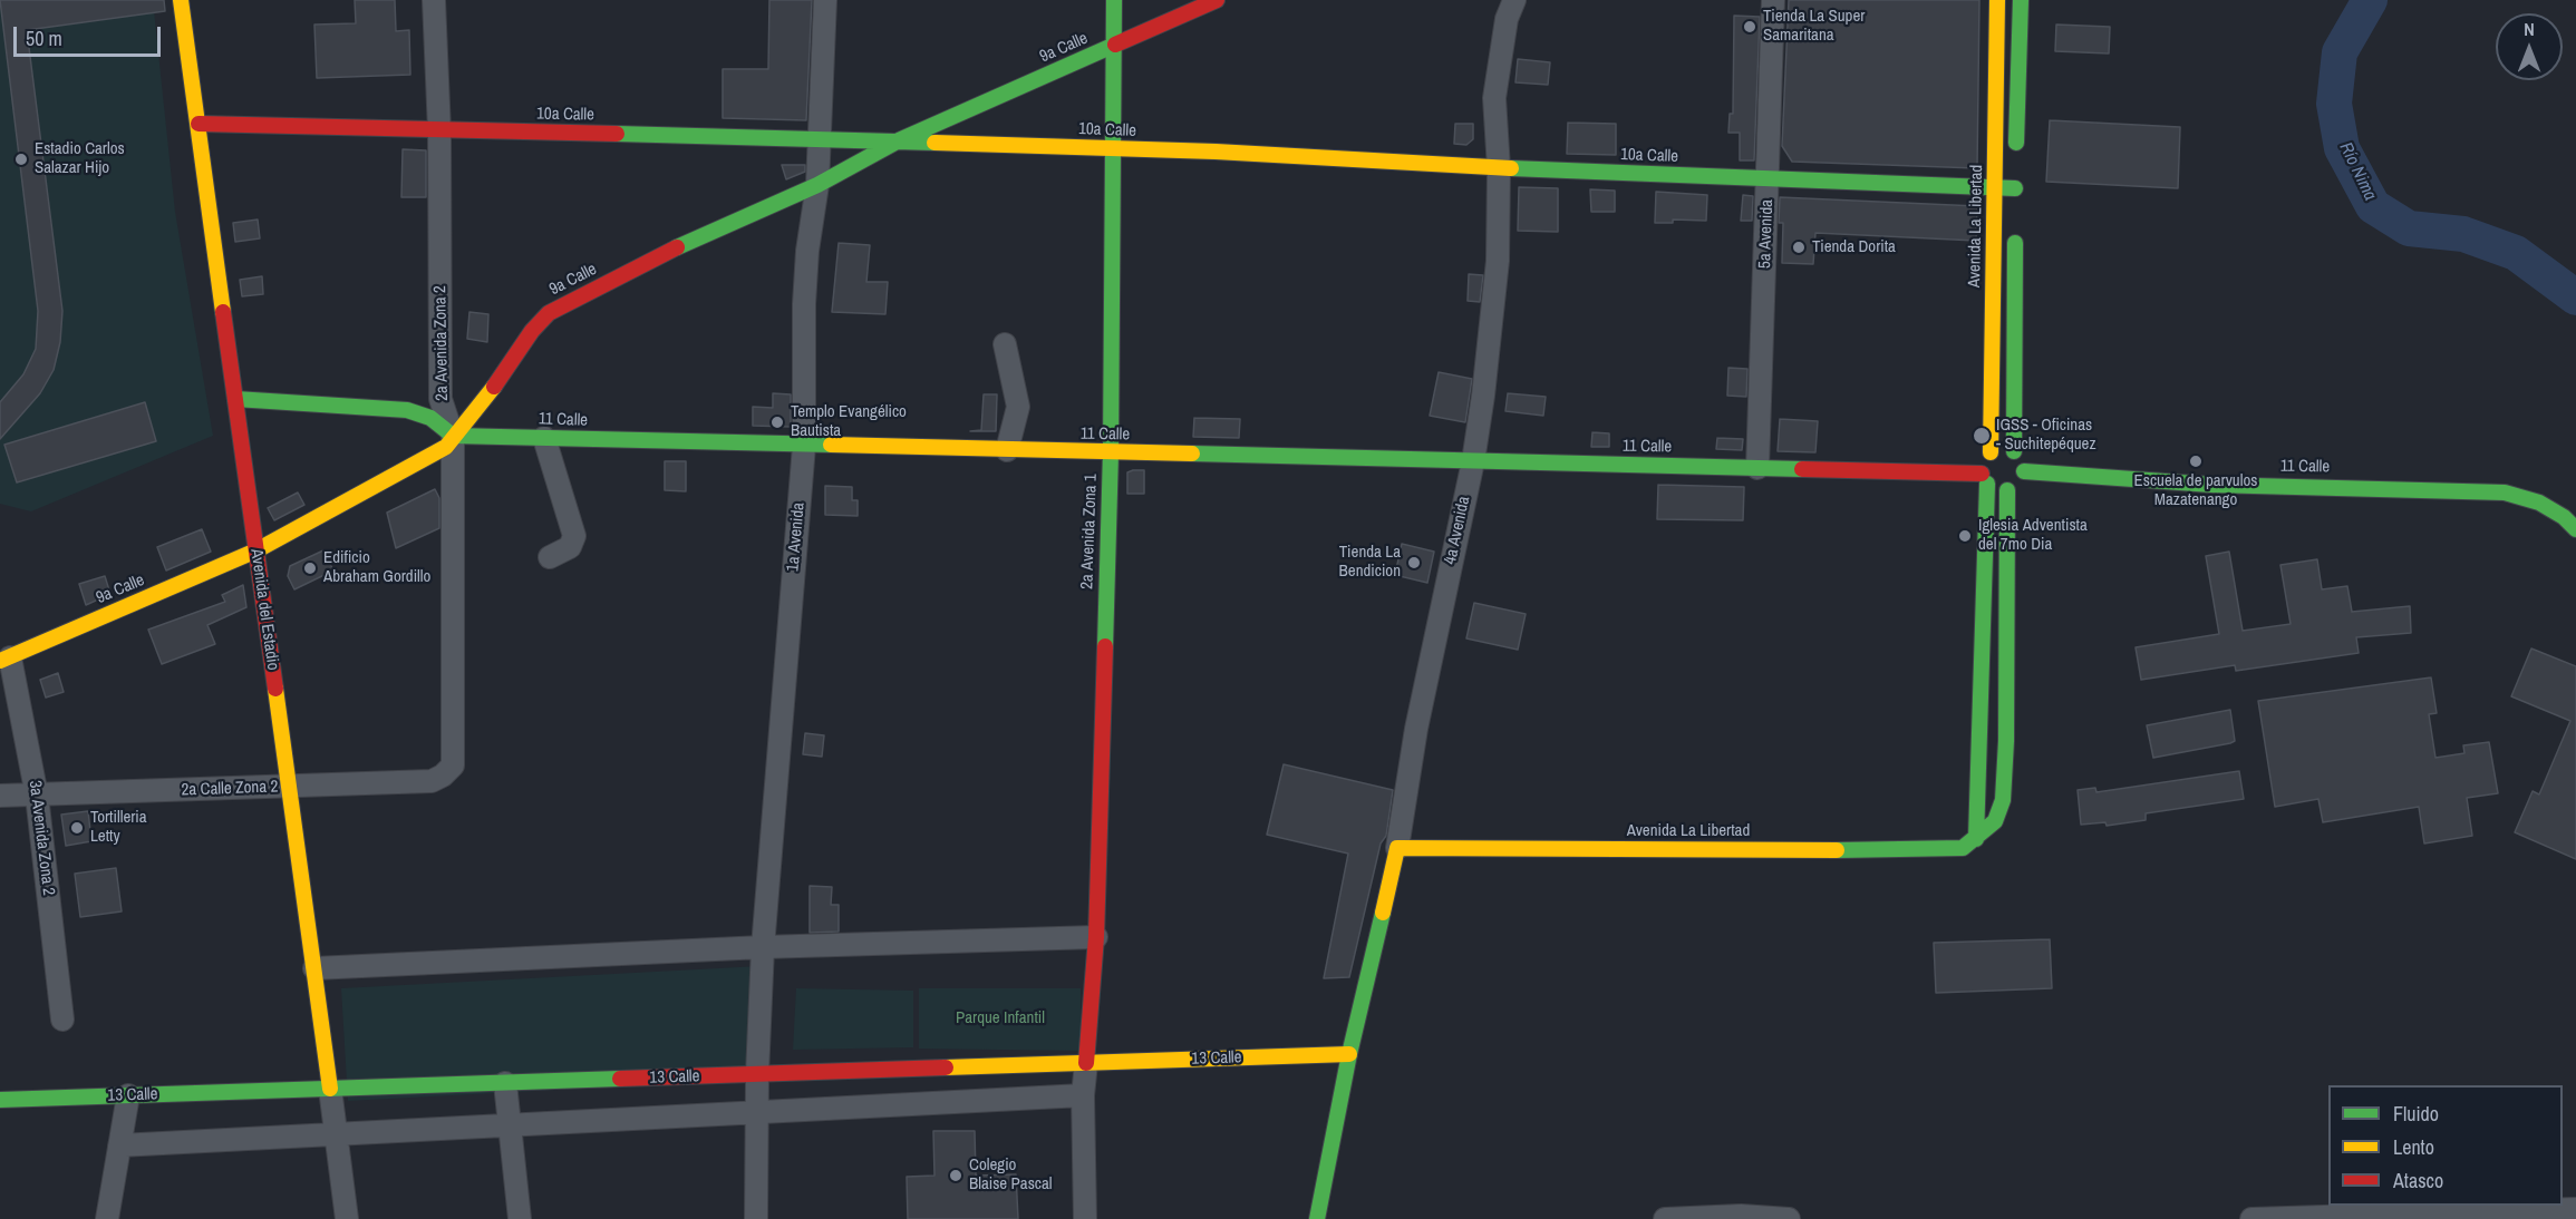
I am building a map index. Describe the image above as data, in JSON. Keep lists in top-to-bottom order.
{
  "streets": {
    "street": [
      "9a Calle",
      "10a Calle",
      "Avenida La Libertad",
      "5a Avenida",
      "2a Avenida Zona 2",
      "11 Calle",
      "4a Avenida",
      "2a Avenida Zona 1",
      "1a Avenida",
      "Avenida del Estadio",
      "2a Calle Zona 2",
      "3a Avenida Zona 2",
      "13 Calle"
    ]
  },
  "crossings": [
    ["9a Calle", "10a Calle"],
    ["9a Calle", "2a Avenida Zona 2"],
    ["9a Calle", "11 Calle"],
    ["9a Calle", "2a Avenida Zona 1"],
    ["9a Calle", "1a Avenida"],
    ["9a Calle", "Avenida del Estadio"],
    ["9a Calle", "3a Avenida Zona 2"],
    ["10a Calle", "Avenida La Libertad"],
    ["10a Calle", "5a Avenida"],
    ["10a Calle", "2a Avenida Zona 2"],
    ["10a Calle", "4a Avenida"],
    ["10a Calle", "2a Avenida Zona 1"],
    ["10a Calle", "1a Avenida"],
    ["10a Calle", "Avenida del Estadio"],
    ["Avenida La Libertad", "11 Calle"],
    ["Avenida La Libertad", "4a Avenida"],
    ["5a Avenida", "11 Calle"],
    ["2a Avenida Zona 2", "11 Calle"],
    ["2a Avenida Zona 2", "2a Calle Zona 2"],
    ["11 Calle", "4a Avenida"],
    ["11 Calle", "2a Avenida Zona 1"],
    ["11 Calle", "1a Avenida"],
    ["4a Avenida", "13 Calle"],
    ["2a Avenida Zona 1", "13 Calle"],
    ["1a Avenida", "13 Calle"],
    ["Avenida del Estadio", "2a Calle Zona 2"],
    ["Avenida del Estadio", "13 Calle"],
    ["2a Calle Zona 2", "3a Avenida Zona 2"]
  ],
  "water": ["Río Nima"],
  "parks": ["Parque Infantil"],
  "places": [
    "Tienda La Super Samaritana",
    "Estadio Carlos Salazar Hijo",
    "Tienda Dorita",
    "Templo Evangélico Bautista",
    "IGSS - Oficinas - Suchitepéquez",
    "Escuela de parvulos Mazatenango",
    "Iglesia Adventista del 7mo Dia",
    "Tienda La Bendicion",
    "Edificio Abraham Gordillo",
    "Tortilleria Letty",
    "Colegio Blaise Pascal"
  ],
  "legend": ["Fluido", "Lento", "Atasco"],
  "scale_bar": "50 m",
  "north": "top"
}
